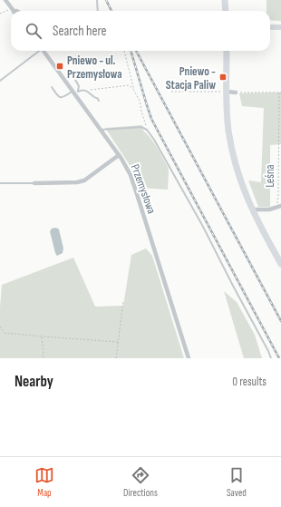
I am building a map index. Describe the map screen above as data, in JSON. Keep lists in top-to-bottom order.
{
  "streets": {
    "street": ["Przemysłowa"],
    "path": ["Leśna"]
  },
  "places": {
    "transit": ["Pniewo - ul. Przemysłowa", "Pniewo - Stacja Paliw"]
  },
  "page": {
    "search": "Search here",
    "heading": ["Nearby", "0 results"],
    "nav": ["Map", "Directions", "Saved"]
  }
}
